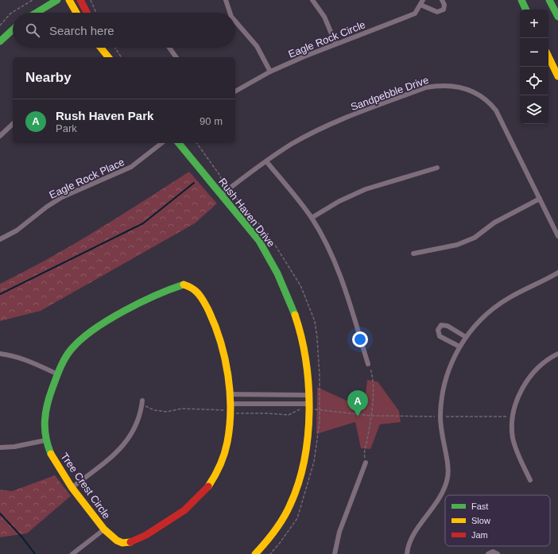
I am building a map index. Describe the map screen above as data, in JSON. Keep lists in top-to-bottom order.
{
  "streets": {
    "street": [
      "Eagle Rock Circle",
      "Sandpebble Drive",
      "Eagle Rock Place",
      "Rush Haven Drive",
      "Tree Crest Circle"
    ]
  },
  "crossings": [
    ["Sandpebble Drive", "Rush Haven Drive"]
  ],
  "legend": ["Fast", "Slow", "Jam"],
  "page": {
    "map_buttons": ["+", "−"],
    "search": "Search here",
    "heading": "Nearby",
    "list": [
      {
        "mark": "A",
        "name": "Rush Haven Park",
        "note": "Park",
        "value": "90 m"
      }
    ],
    "pins": "A"
  }
}
